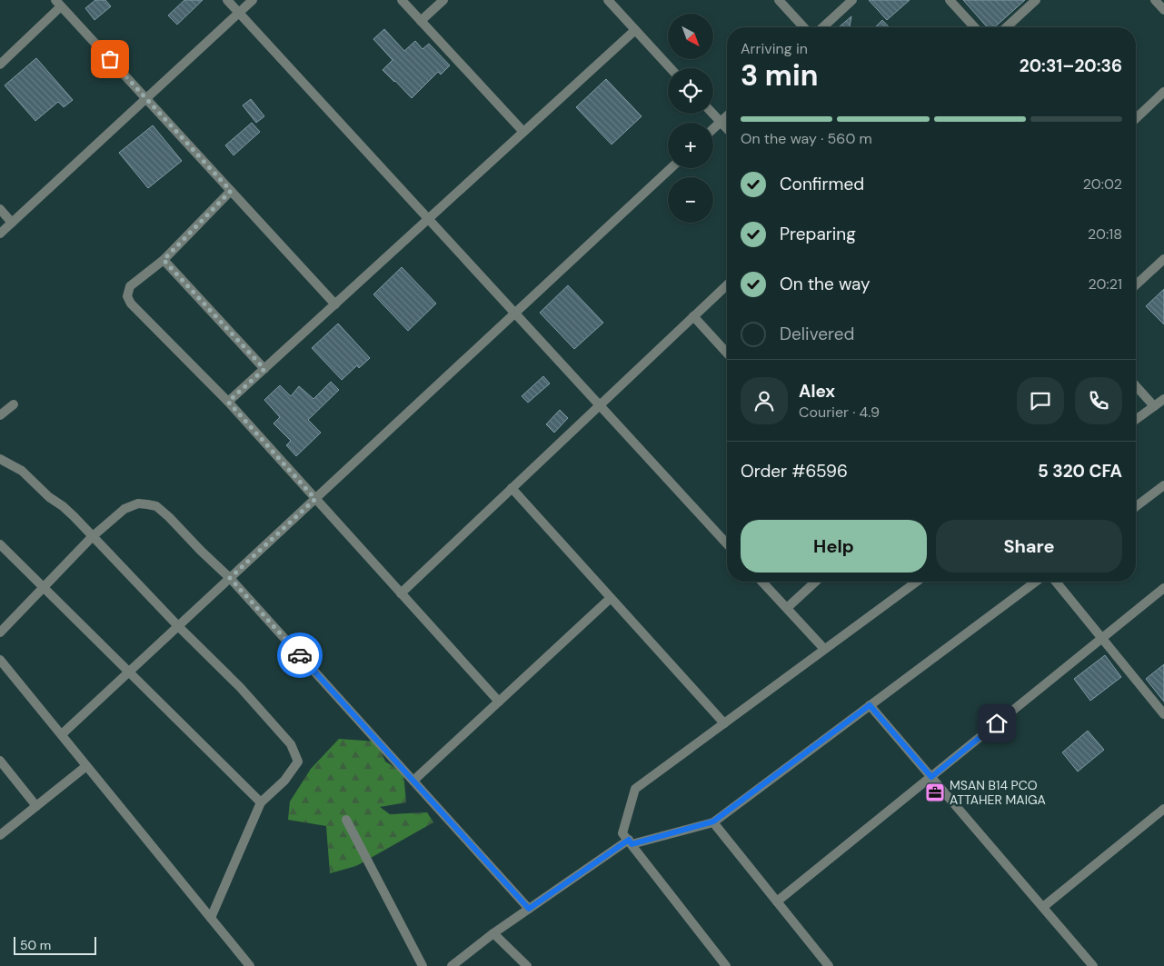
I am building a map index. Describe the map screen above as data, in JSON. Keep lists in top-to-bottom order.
{
  "places": {
    "office": ["MSAN B14 PCO ATTAHER MAIGA"]
  },
  "scale_bar": "50 m",
  "north": "bottom right",
  "page": {
    "map_buttons": ["+", "−"],
    "heading": ["3 min", "Arriving in", "20:31–20:36"],
    "panel": [
      "Alex",
      "Courier · 4.9",
      "Order #6596",
      "5 320 CFA"
    ],
    "bar": "On the way · 560 m",
    "list": [
      ["Confirmed", "20:02"],
      ["Preparing", "20:18"],
      ["On the way", "20:21"],
      "Delivered"
    ],
    "buttons": ["Help", "Share"],
    "scale": "50 m"
  }
}
